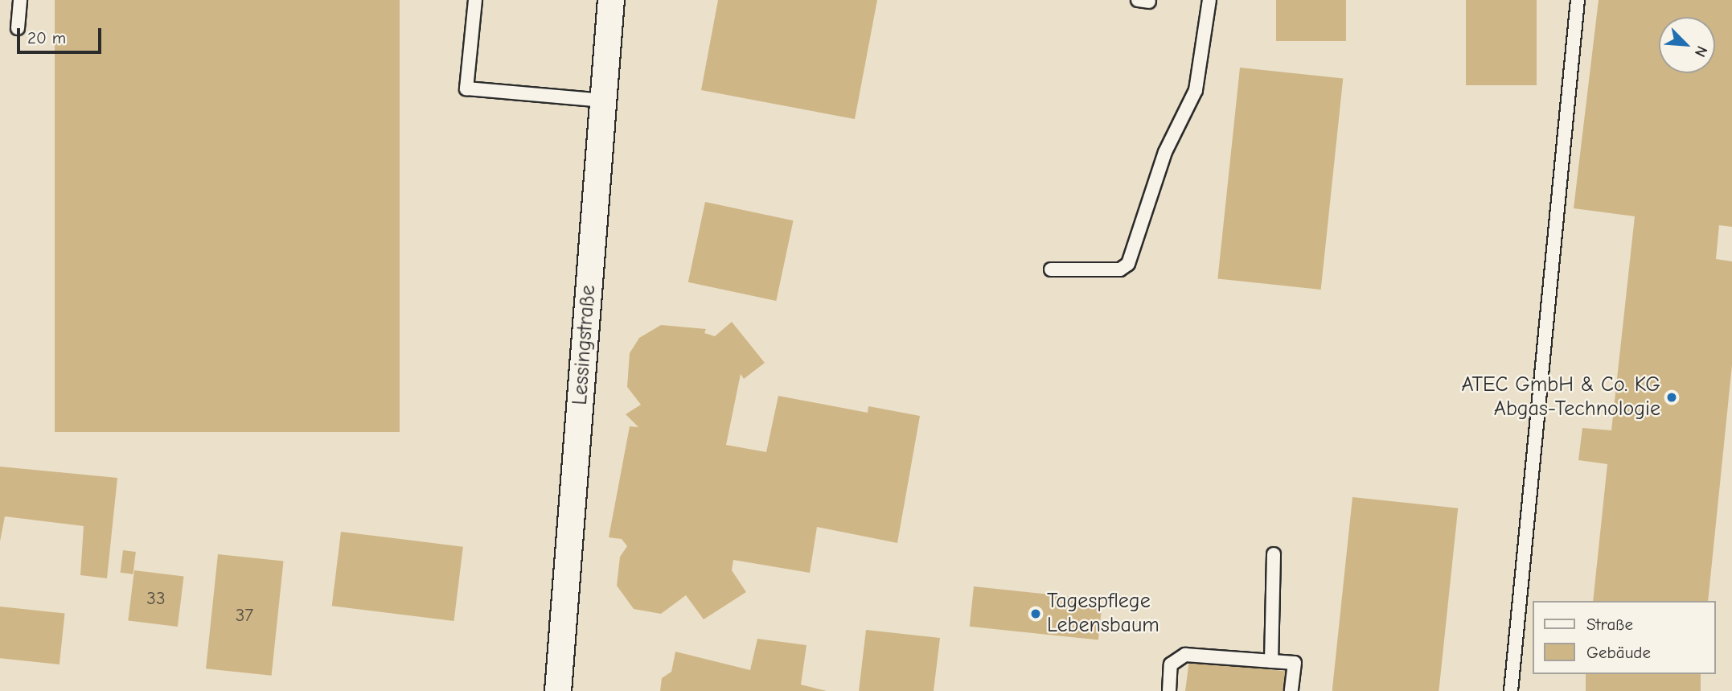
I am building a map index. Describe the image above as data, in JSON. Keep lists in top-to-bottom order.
{
  "streets": {
    "street": ["Lessingstraße"]
  },
  "places": ["ATEC GmbH & Co. KG Abgas-Technologie", "Tagespflege Lebensbaum"],
  "house_numbers": ["33", "37"],
  "legend": ["Straße", "Gebäude"],
  "scale_bar": "20 m",
  "north": "bottom right"
}
